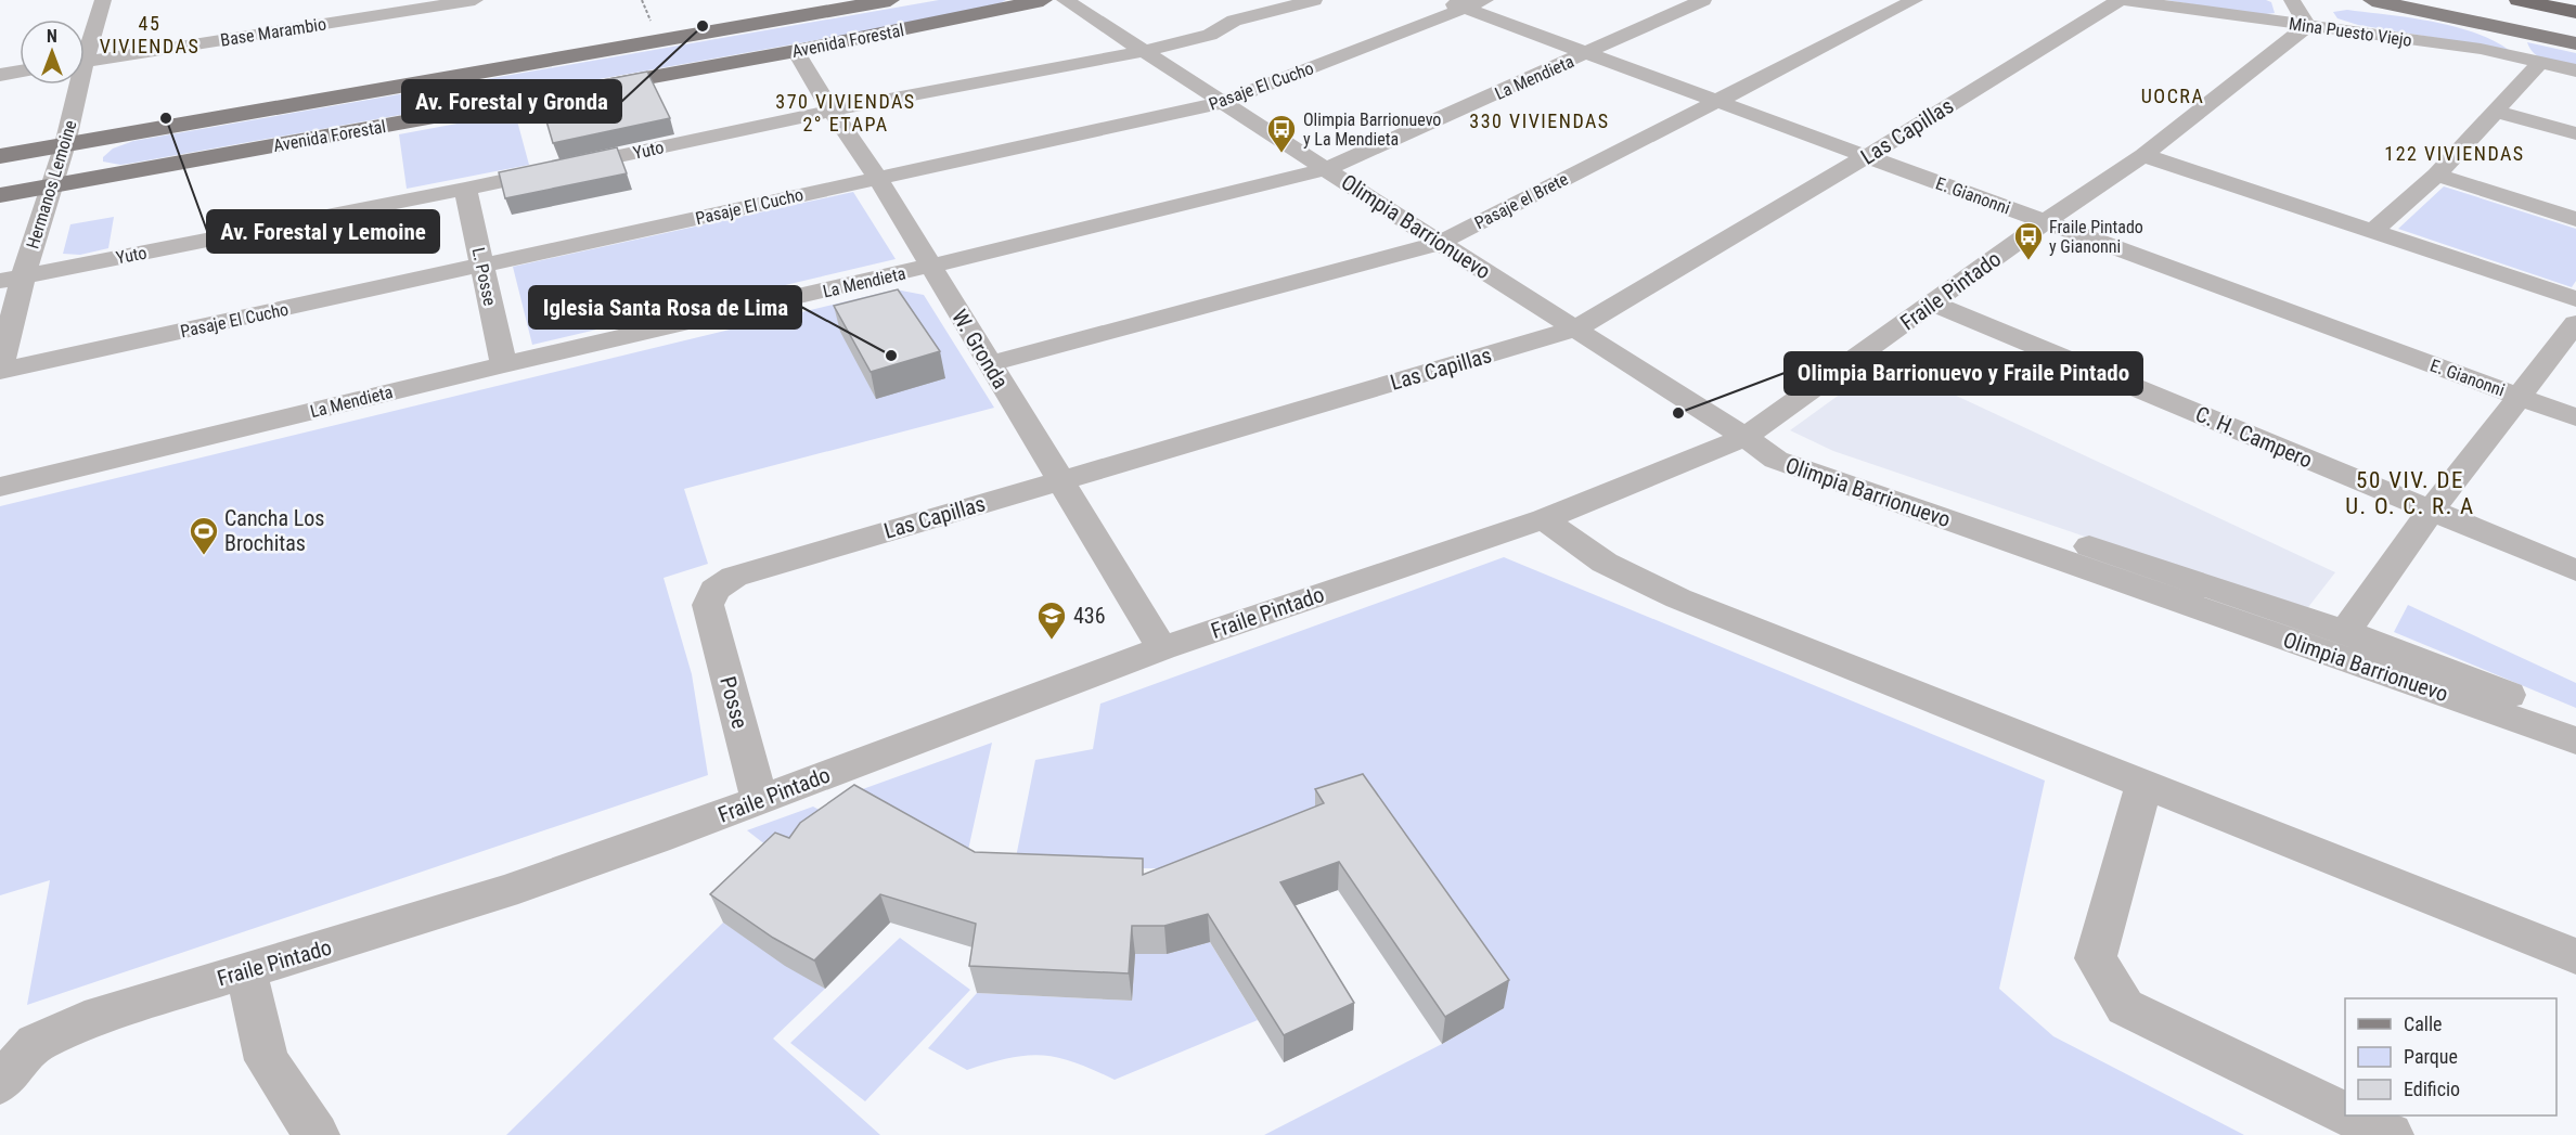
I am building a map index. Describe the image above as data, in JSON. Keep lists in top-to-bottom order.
{
  "streets": {
    "main road": ["Avenida Forestal"],
    "street": [
      "Base Marambio",
      "Mina Puesto Viejo",
      "La Mendieta",
      "Pasaje El Cucho",
      "Las Capillas",
      "Yuto",
      "Hermanos Lemoine",
      "E. Gianonni",
      "Pasaje el Brete",
      "Olimpia Barrionuevo",
      "L. Posse",
      "Fraile Pintado",
      "W. Gronda",
      "C. H. Campero",
      "Posse"
    ]
  },
  "crossings": [
    ["Mina Puesto Viejo", "Las Capillas"],
    ["Mina Puesto Viejo", "Fraile Pintado"],
    ["Avenida Forestal", "Hermanos Lemoine"],
    ["Avenida Forestal", "W. Gronda"],
    ["La Mendieta", "E. Gianonni"],
    ["La Mendieta", "Olimpia Barrionuevo"],
    ["La Mendieta", "L. Posse"],
    ["La Mendieta", "W. Gronda"],
    ["Pasaje El Cucho", "Hermanos Lemoine"],
    ["Pasaje El Cucho", "E. Gianonni"],
    ["Pasaje El Cucho", "Olimpia Barrionuevo"],
    ["Pasaje El Cucho", "L. Posse"],
    ["Pasaje El Cucho", "W. Gronda"],
    ["Las Capillas", "E. Gianonni"],
    ["Las Capillas", "Olimpia Barrionuevo"],
    ["Las Capillas", "W. Gronda"],
    ["Las Capillas", "Posse"],
    ["Yuto", "Hermanos Lemoine"],
    ["Yuto", "Olimpia Barrionuevo"],
    ["Yuto", "L. Posse"],
    ["Yuto", "W. Gronda"],
    ["E. Gianonni", "Pasaje el Brete"],
    ["E. Gianonni", "Fraile Pintado"],
    ["Pasaje el Brete", "Olimpia Barrionuevo"],
    ["Pasaje el Brete", "W. Gronda"],
    ["Olimpia Barrionuevo", "Fraile Pintado"],
    ["Fraile Pintado", "W. Gronda"],
    ["Fraile Pintado", "C. H. Campero"],
    ["Fraile Pintado", "Posse"]
  ],
  "districts": [
    "45 VIVIENDAS",
    "UOCRA",
    "370 VIVIENDAS 2° ETAPA",
    "330 VIVIENDAS",
    "122 VIVIENDAS",
    "50 VIV. DE U. O. C. R. A"
  ],
  "places": {
    "other": [
      "Av. Forestal y Gronda",
      "Av. Forestal y Lemoine",
      "Iglesia Santa Rosa de Lima",
      "Olimpia Barrionuevo y Fraile Pintado"
    ],
    "bus stop": ["Olimpia Barrionuevo y La Mendieta", "Fraile Pintado y Gianonni"],
    "sports": ["Cancha Los Brochitas"],
    "school or university": ["436"]
  },
  "legend": ["Calle", "Parque", "Edificio"],
  "north": "top"
}
